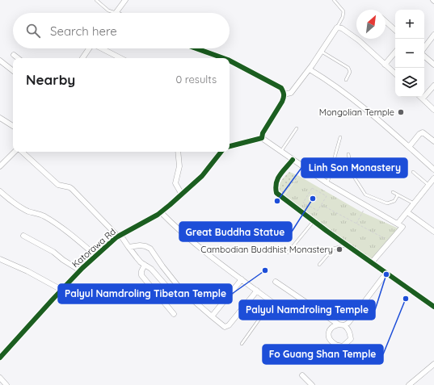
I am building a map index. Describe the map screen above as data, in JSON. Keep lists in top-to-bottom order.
{
  "streets": {
    "street": ["Katorawa Rd"]
  },
  "places": [
    "Mongolian Temple",
    "Great Buddha Statue",
    "Linh Son Monastery",
    "Cambodian Buddhist Monastery",
    "Palyul Namdroling Tibetan Temple",
    "Palyul Namdroling Temple",
    "Fo Guang Shan Temple"
  ],
  "north": "top right",
  "page": {
    "map_buttons": ["+", "−"],
    "search": "Search here",
    "heading": ["Nearby", "0 results"]
  }
}
